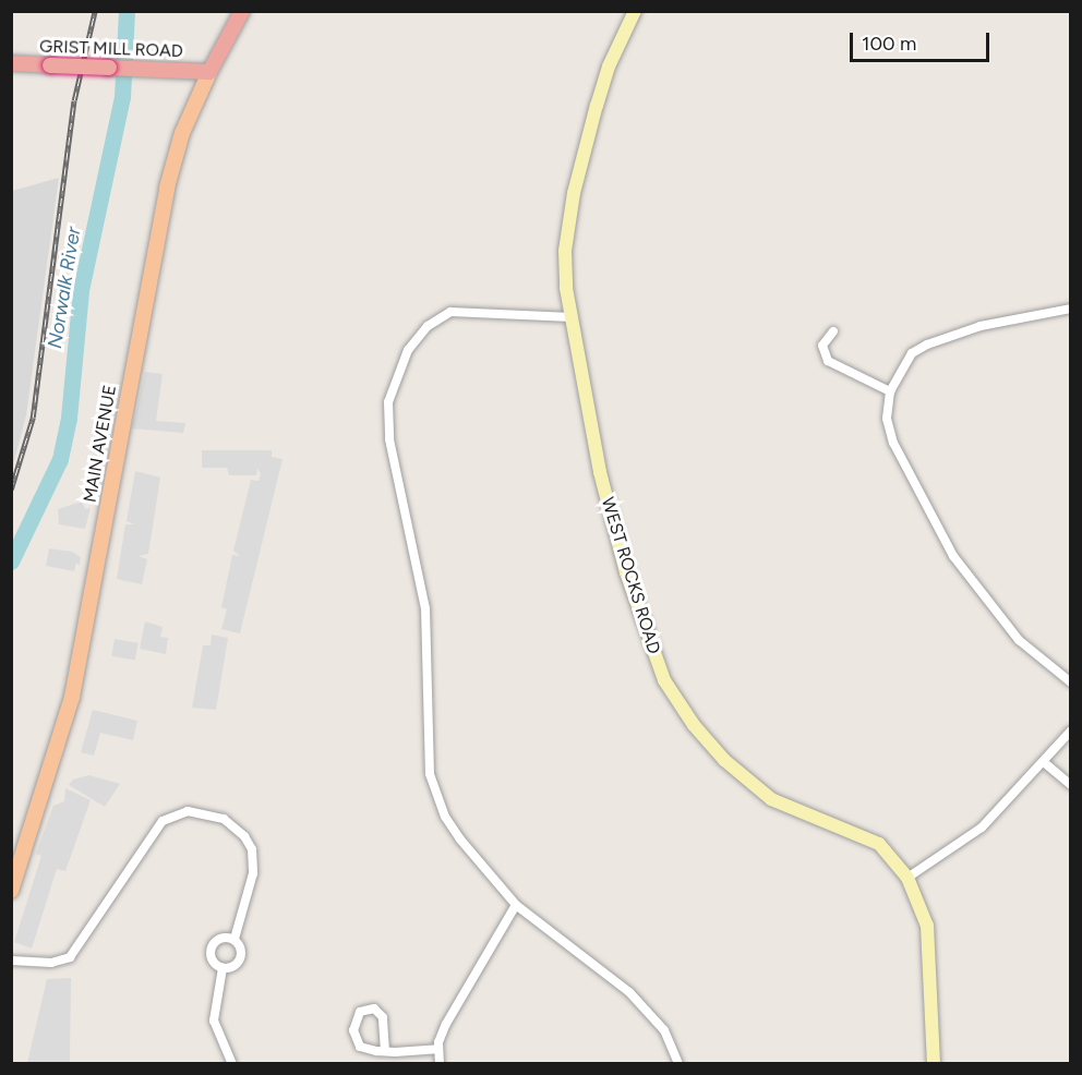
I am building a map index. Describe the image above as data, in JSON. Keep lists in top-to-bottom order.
{
  "streets": {
    "highway": ["GRIST MILL ROAD", "MAIN AVENUE"],
    "main road": ["WEST ROCKS ROAD"]
  },
  "crossings": [
    ["GRIST MILL ROAD", "MAIN AVENUE"]
  ],
  "water": ["Norwalk River"],
  "scale_bar": "100 m"
}
